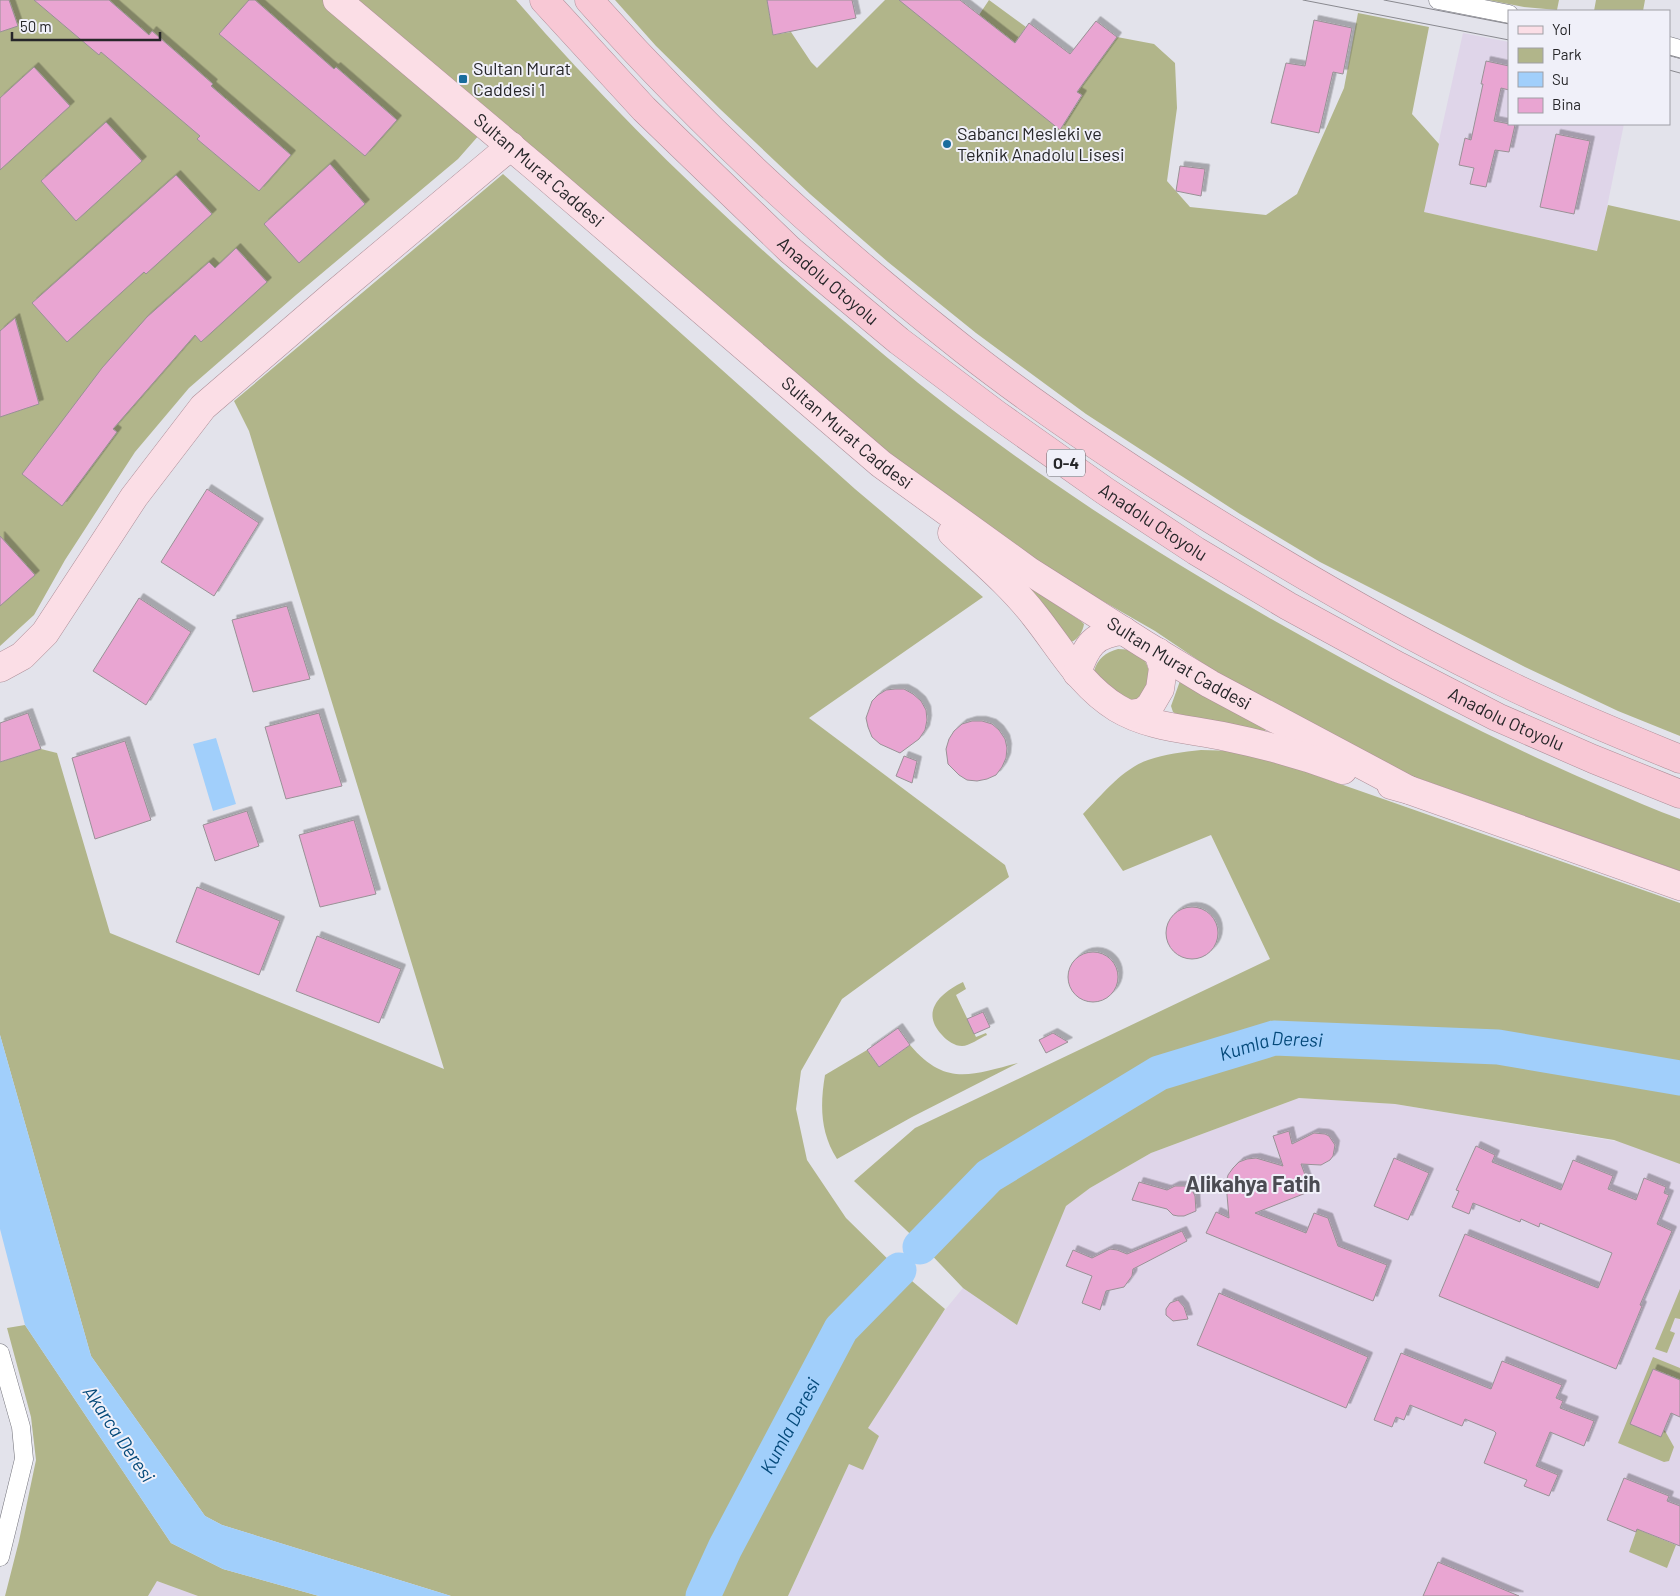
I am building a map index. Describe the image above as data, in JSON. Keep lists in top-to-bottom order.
{
  "streets": {
    "highway": ["Anadolu Otoyolu", "O-4"],
    "main road": ["Sultan Murat Caddesi"]
  },
  "districts": ["Alikahya Fatih"],
  "water": ["Kumla Deresi", "Akarca Deresi"],
  "places": {
    "transit": ["Sultan Murat Caddesi 1"],
    "other": ["Sabancı Mesleki ve Teknik Anadolu Lisesi"]
  },
  "legend": [
    "Yol",
    "Park",
    "Su",
    "Bina"
  ],
  "scale_bar": "50 m"
}
